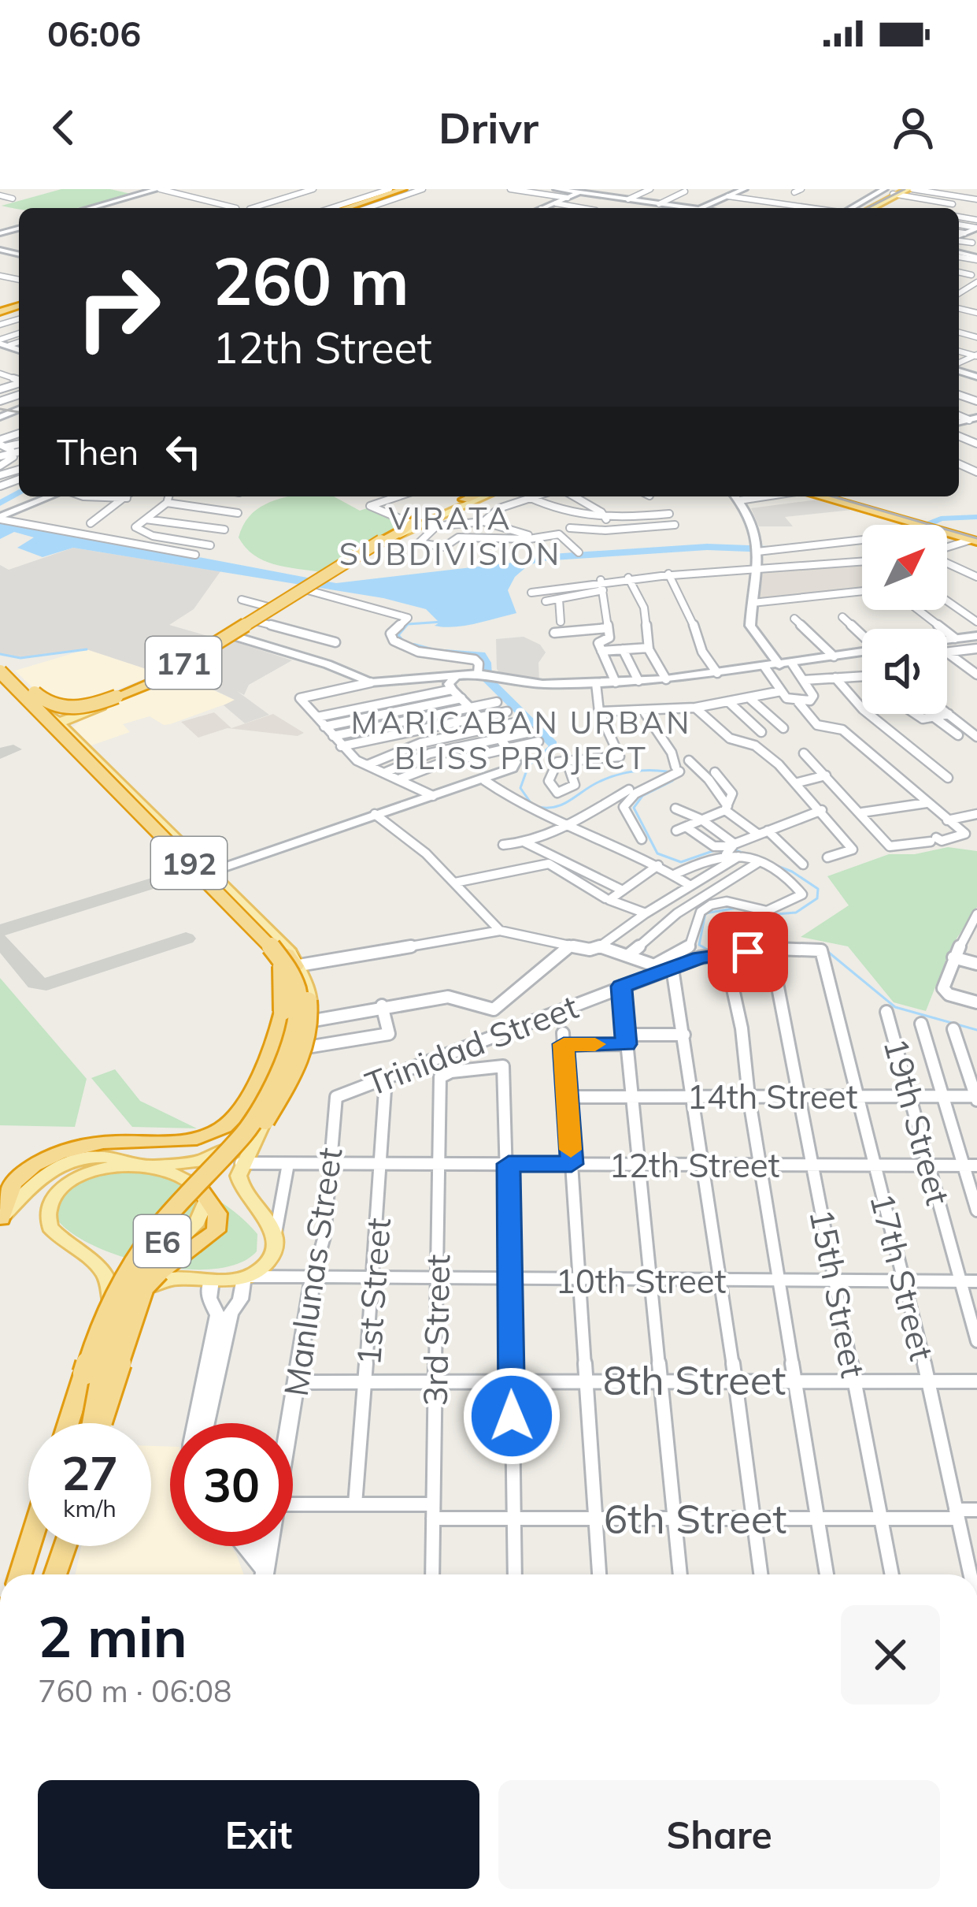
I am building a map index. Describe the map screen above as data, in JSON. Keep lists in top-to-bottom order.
{
  "streets": {
    "highway": ["E6"],
    "main road": ["171", "192"],
    "street": [
      "Trinidad Street",
      "14th Street",
      "19th Street",
      "12th Street",
      "Manlunas Street",
      "17th Street",
      "10th Street",
      "1st Street",
      "15th Street",
      "3rd Street",
      "8th Street",
      "6th Street"
    ]
  },
  "crossings": [
    ["171", "192"],
    ["192", "12th Street"],
    ["192", "E6"],
    ["Trinidad Street", "Manlunas Street"],
    ["Trinidad Street", "17th Street"],
    ["Trinidad Street", "1st Street"],
    ["Trinidad Street", "15th Street"],
    ["14th Street", "19th Street"],
    ["14th Street", "17th Street"],
    ["14th Street", "15th Street"],
    ["19th Street", "12th Street"],
    ["19th Street", "10th Street"],
    ["12th Street", "Manlunas Street"],
    ["12th Street", "17th Street"],
    ["12th Street", "1st Street"],
    ["12th Street", "15th Street"],
    ["12th Street", "3rd Street"],
    ["Manlunas Street", "10th Street"],
    ["Manlunas Street", "8th Street"],
    ["17th Street", "10th Street"],
    ["17th Street", "8th Street"],
    ["17th Street", "6th Street"],
    ["10th Street", "1st Street"],
    ["10th Street", "15th Street"],
    ["10th Street", "3rd Street"],
    ["1st Street", "8th Street"],
    ["1st Street", "6th Street"],
    ["15th Street", "8th Street"],
    ["15th Street", "6th Street"],
    ["3rd Street", "8th Street"],
    ["3rd Street", "6th Street"]
  ],
  "districts": ["VIRATA SUBDIVISION", "MARICABAN URBAN BLISS PROJECT"],
  "north": "top right",
  "page": {
    "status": "06:06",
    "header": "Drivr",
    "turn": ["260 m", "12th Street"],
    "then": "Then",
    "speed": "27 km/h",
    "limit": "30",
    "heading": ["2 min", "760 m · 06:08"],
    "buttons": ["Exit", "Share"]
  }
}
